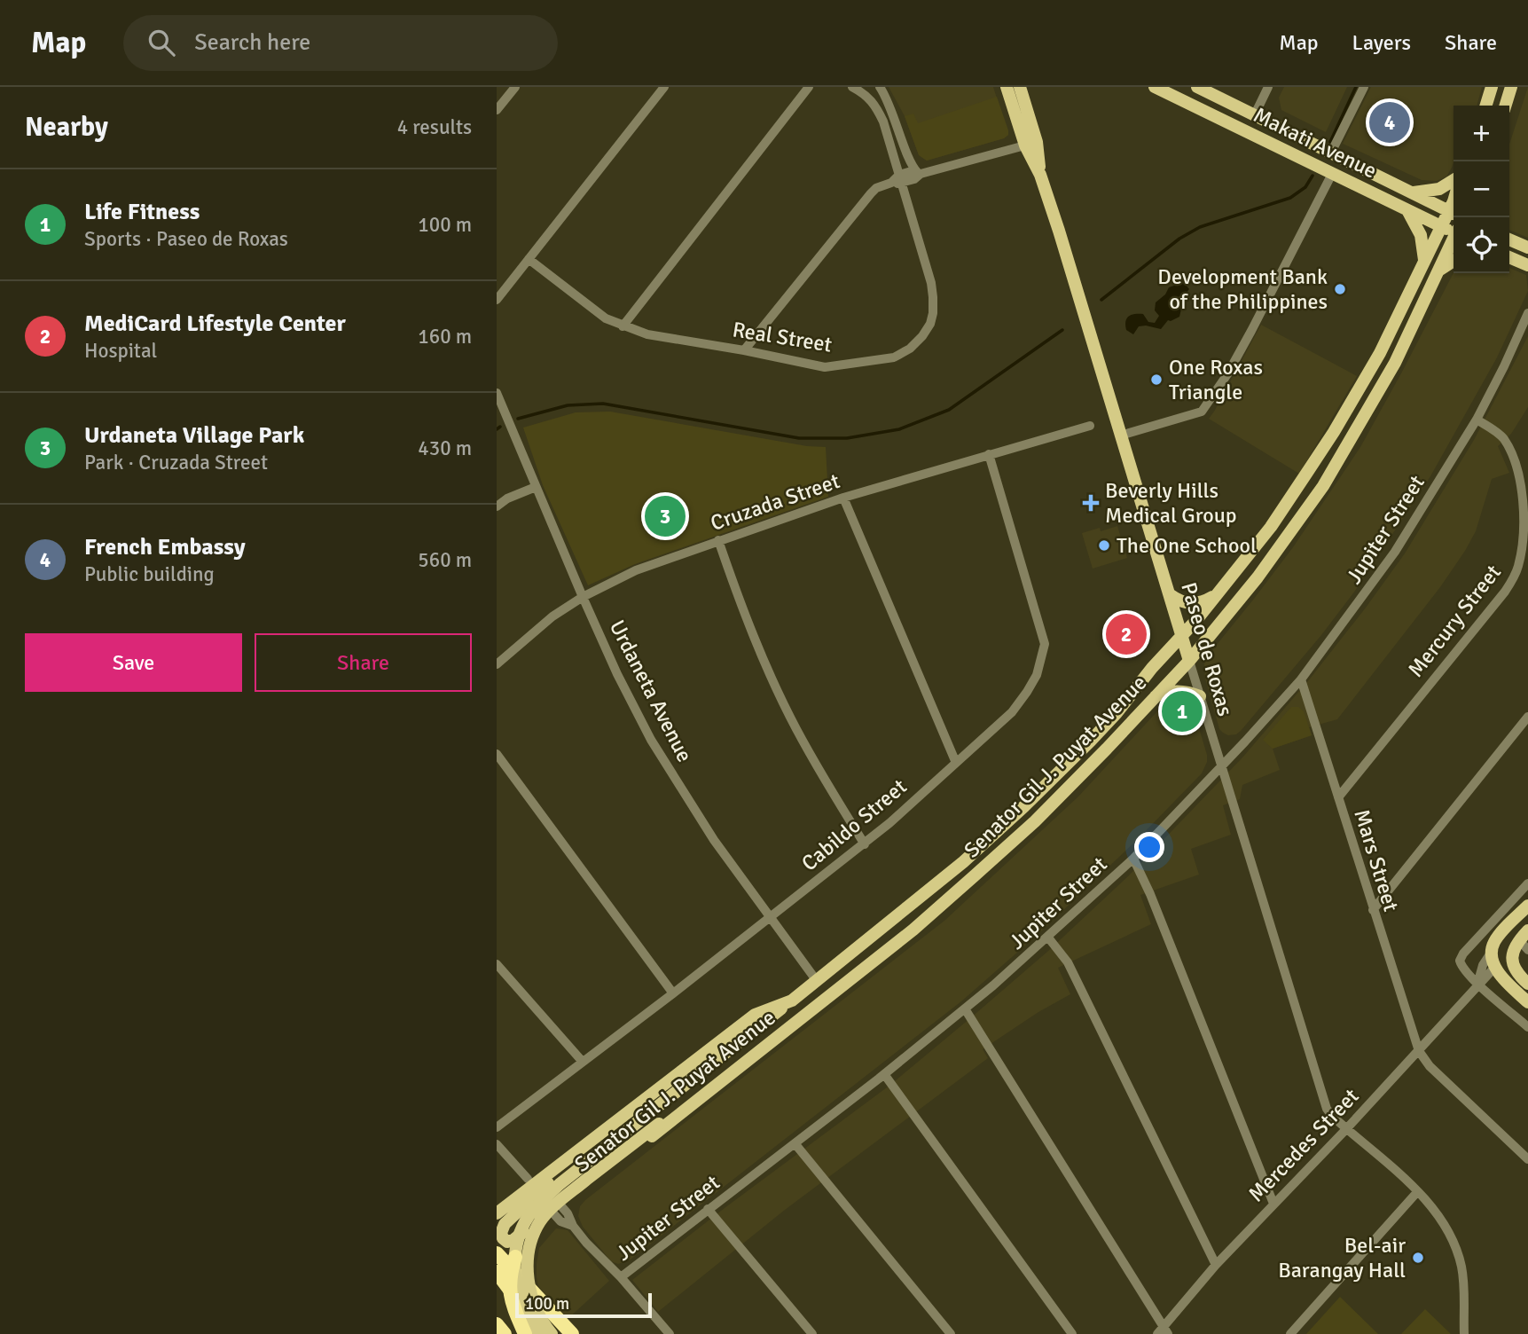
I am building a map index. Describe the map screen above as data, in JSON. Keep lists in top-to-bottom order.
{
  "streets": {
    "main road": ["Makati Avenue", "Paseo de Roxas", "Senator Gil J. Puyat Avenue"],
    "street": [
      "Real Street",
      "Cruzada Street",
      "Jupiter Street",
      "Mercury Street",
      "Urdaneta Avenue",
      "Cabildo Street",
      "Mars Street",
      "Mercedes Street"
    ]
  },
  "crossings": [
    ["Makati Avenue", "Senator Gil J. Puyat Avenue"],
    ["Cruzada Street", "Urdaneta Avenue"],
    ["Cruzada Street", "Cabildo Street"],
    ["Jupiter Street", "Mercury Street"],
    ["Jupiter Street", "Paseo de Roxas"],
    ["Jupiter Street", "Mars Street"],
    ["Mercury Street", "Mars Street"],
    ["Paseo de Roxas", "Senator Gil J. Puyat Avenue"],
    ["Paseo de Roxas", "Mercedes Street"],
    ["Urdaneta Avenue", "Senator Gil J. Puyat Avenue"],
    ["Urdaneta Avenue", "Cabildo Street"],
    ["Mars Street", "Mercedes Street"]
  ],
  "places": {
    "other": [
      "Development Bank of the Philippines",
      "One Roxas Triangle",
      "The One School",
      "Bel-air Barangay Hall"
    ],
    "health": ["Beverly Hills Medical Group"]
  },
  "scale_bar": "100 m",
  "page": {
    "header": "Map",
    "search": "Search here",
    "nav": ["Map", "Layers", "Share"],
    "heading": ["Nearby", "4 results"],
    "pins": [
      "4",
      "3",
      "2",
      "1"
    ],
    "map_buttons": ["+", "−"],
    "list": [
      {
        "mark": "1",
        "name": "Life Fitness",
        "note": "Sports · Paseo de Roxas",
        "value": "100 m"
      },
      {
        "mark": "2",
        "name": "MediCard Lifestyle Center",
        "note": "Hospital",
        "value": "160 m"
      },
      {
        "mark": "3",
        "name": "Urdaneta Village Park",
        "note": "Park · Cruzada Street",
        "value": "430 m"
      },
      {
        "mark": "4",
        "name": "French Embassy",
        "note": "Public building",
        "value": "560 m"
      }
    ],
    "buttons": ["Save", "Share"],
    "scale": "100 m"
  }
}
